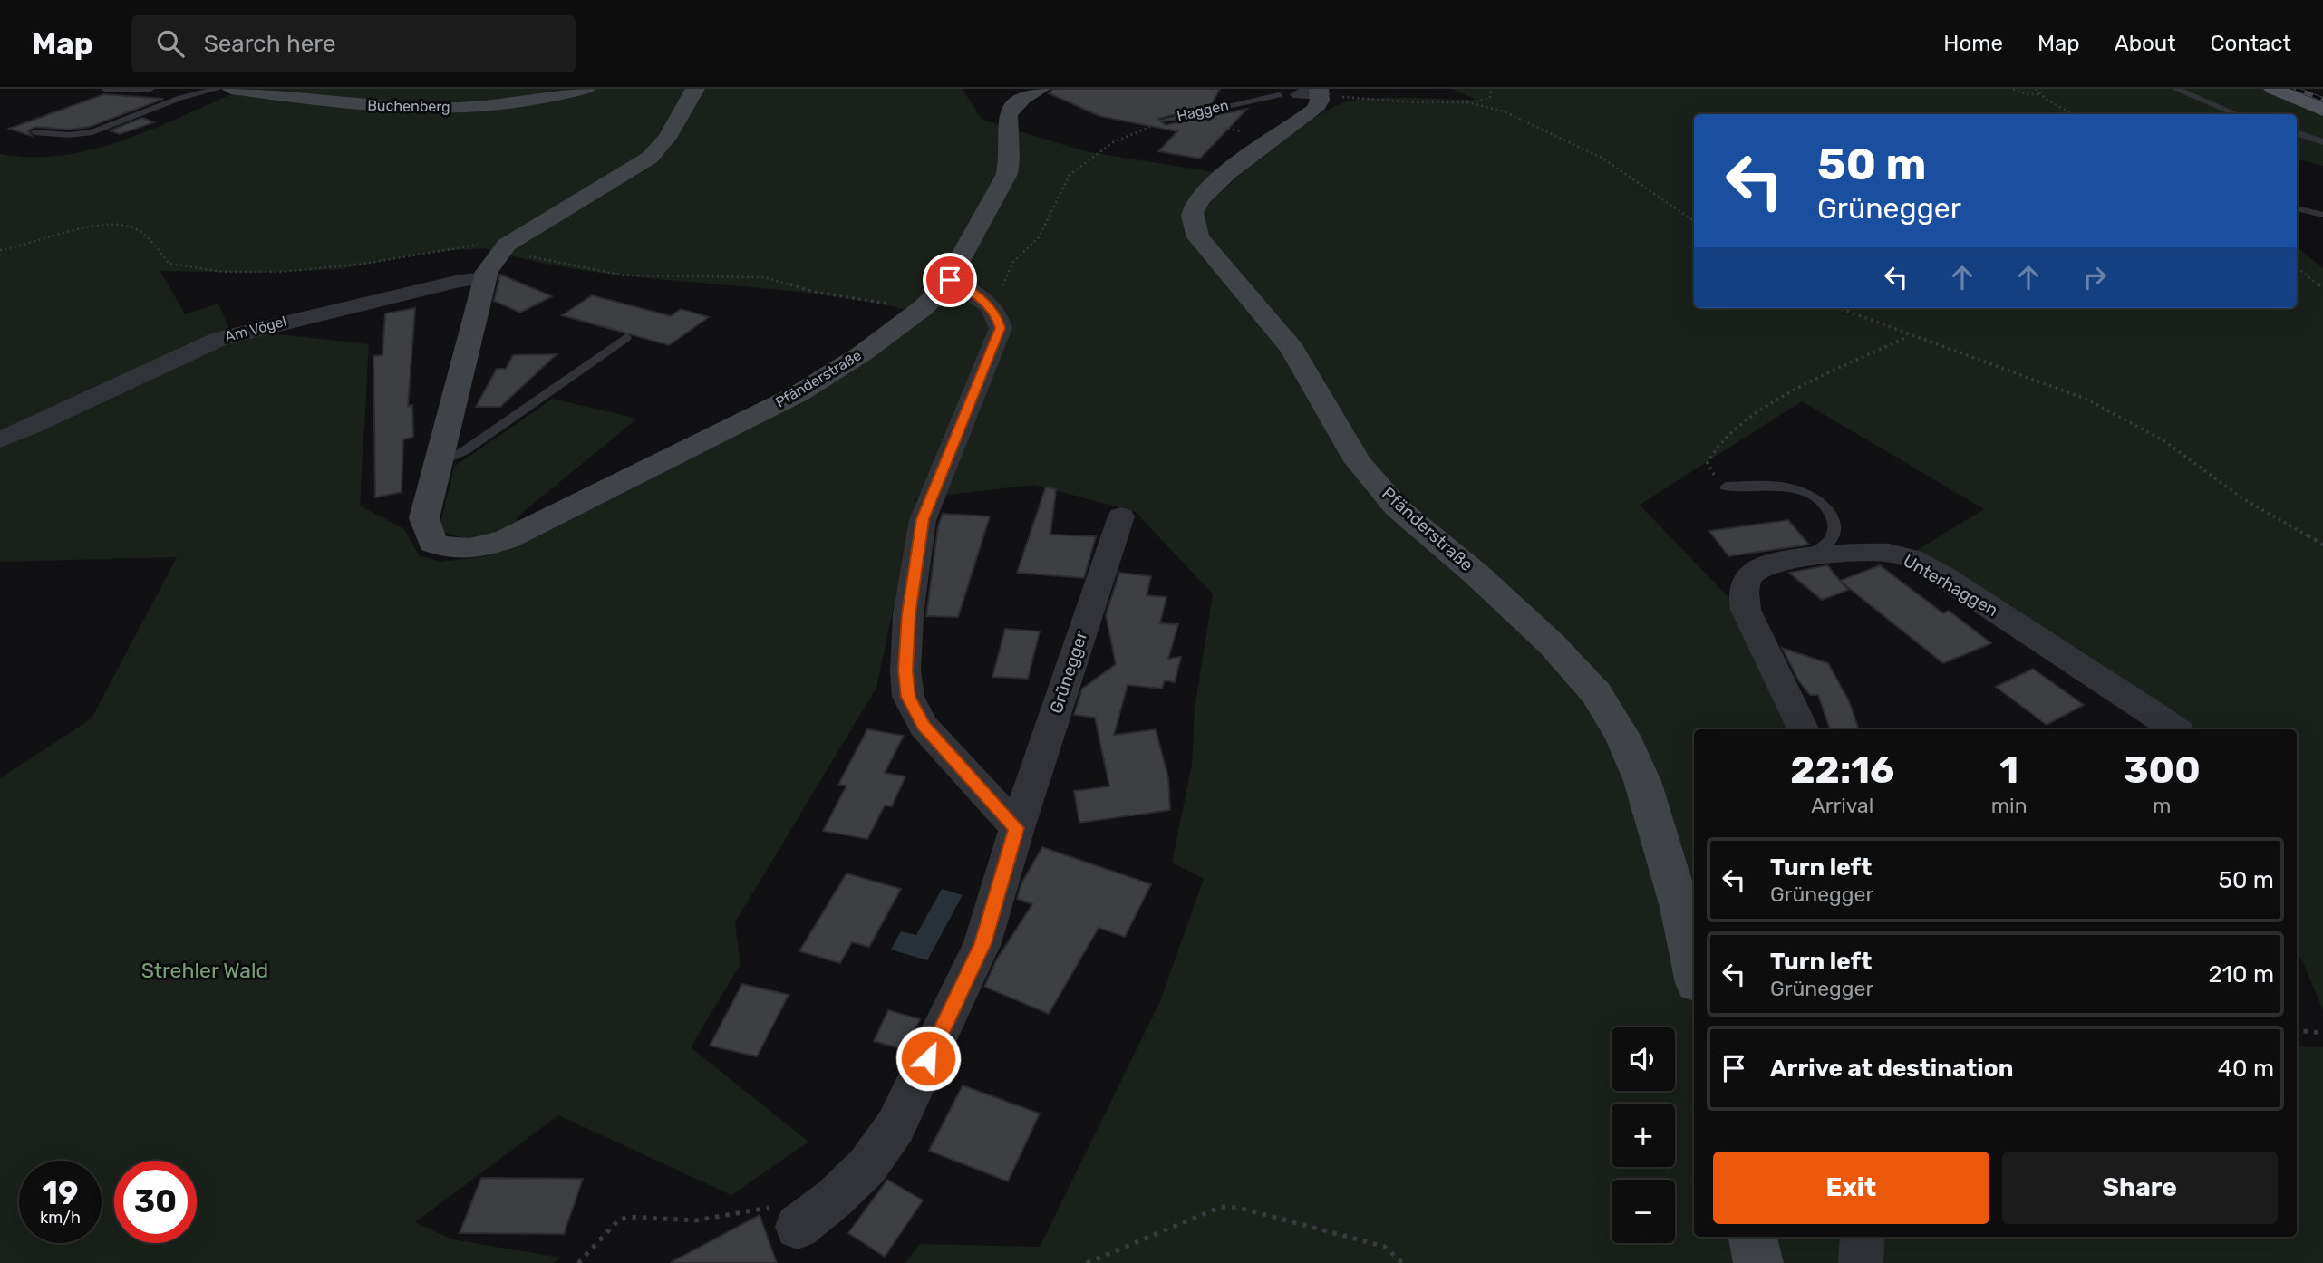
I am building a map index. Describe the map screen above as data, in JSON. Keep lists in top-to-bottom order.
{
  "streets": {
    "street": [
      "Buchenberg",
      "Am Vögel",
      "Pfänderstraße",
      "Unterhaggen",
      "Grünegger"
    ],
    "lane": ["Haggen"]
  },
  "parks": ["Strehler Wald"],
  "page": {
    "header": "Map",
    "search": "Search here",
    "nav": [
      "Home",
      "Map",
      "About",
      "Contact"
    ],
    "turn": ["50 m", "Grünegger"],
    "eta": [
      "22:16",
      "Arrival",
      "1",
      "min",
      "300",
      "m"
    ],
    "list": [
      {
        "name": "Turn left",
        "note": "Grünegger",
        "value": "50 m"
      },
      {
        "name": "Turn left",
        "note": "Grünegger",
        "value": "210 m"
      },
      {
        "name": "Arrive at destination",
        "value": "40 m"
      }
    ],
    "map_buttons": ["+", "−"],
    "buttons": ["Exit", "Share"],
    "speed": "19 km/h",
    "limit": "30"
  }
}
